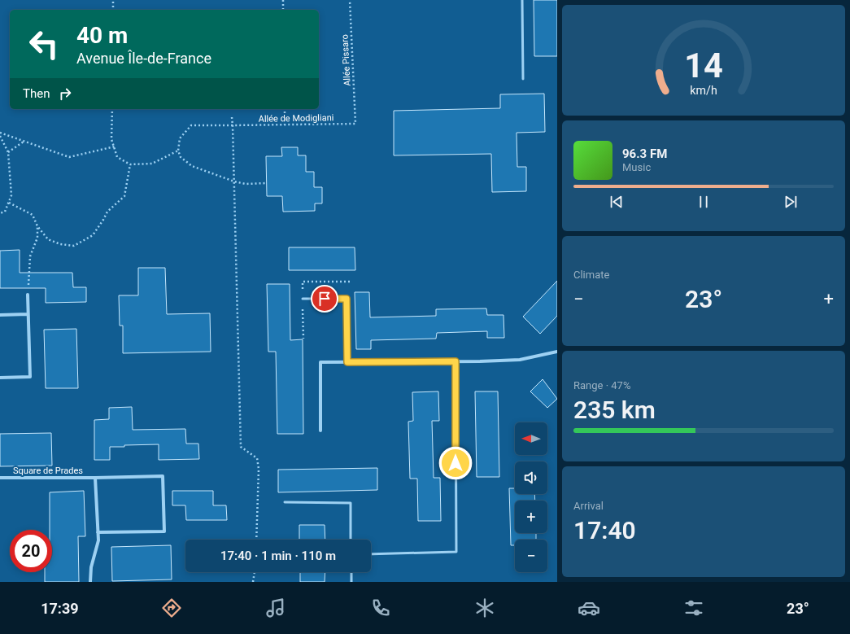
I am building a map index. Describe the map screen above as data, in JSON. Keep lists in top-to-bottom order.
{
  "streets": {
    "street": ["Square de Prades"],
    "path": ["Allée Pissaro", "Allée de Modigliani"]
  },
  "crossings": [
    ["Allée Pissaro", "Allée de Modigliani"]
  ],
  "north": "left",
  "page": {
    "turn": ["40 m", "Avenue Île-de-France"],
    "then": "Then",
    "song": ["96.3 FM", "Music"],
    "tile": [
      "Climate",
      ["Range · 47%", "235 km"],
      ["Arrival", "17:40"]
    ],
    "heat": ["−", "23°", "+"],
    "map_buttons": ["+", "−"],
    "limit": "20",
    "trip": "17:40 · 1 min · 110 m",
    "tabs": ["17:39", "23°"],
    "gauge": ["14", "km/h"]
  }
}
